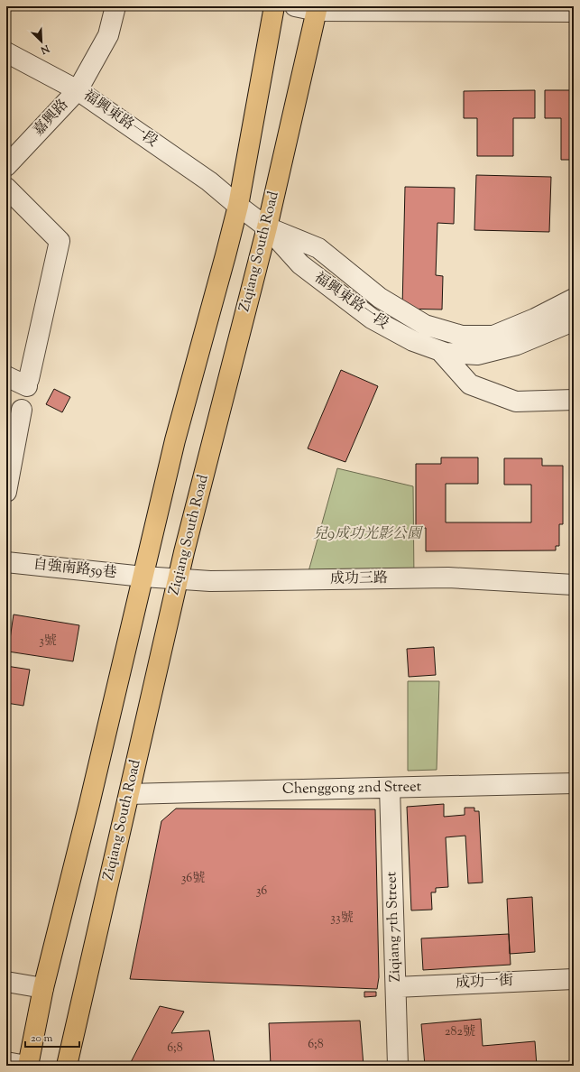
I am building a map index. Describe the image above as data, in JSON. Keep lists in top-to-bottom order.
{
  "streets": {
    "main road": ["Ziqiang South Road"],
    "street": [
      "嘉興路",
      "福興東路一段",
      "自強南路59巷",
      "成功三路",
      "Chenggong 2nd Street",
      "Ziqiang 7th Street",
      "成功一街"
    ]
  },
  "crossings": [
    ["嘉興路", "福興東路一段"],
    ["福興東路一段", "Ziqiang South Road"],
    ["Ziqiang South Road", "成功三路"],
    ["Ziqiang South Road", "Chenggong 2nd Street"],
    ["自強南路59巷", "成功三路"],
    ["Chenggong 2nd Street", "Ziqiang 7th Street"],
    ["Ziqiang 7th Street", "成功一街"]
  ],
  "parks": ["兒9成功光影公園"],
  "house_numbers": [
    "3號",
    "36號",
    "36",
    "33號",
    "282號",
    "6;8",
    "6;8"
  ],
  "scale_bar": "20 m",
  "north": "bottom right"
}
